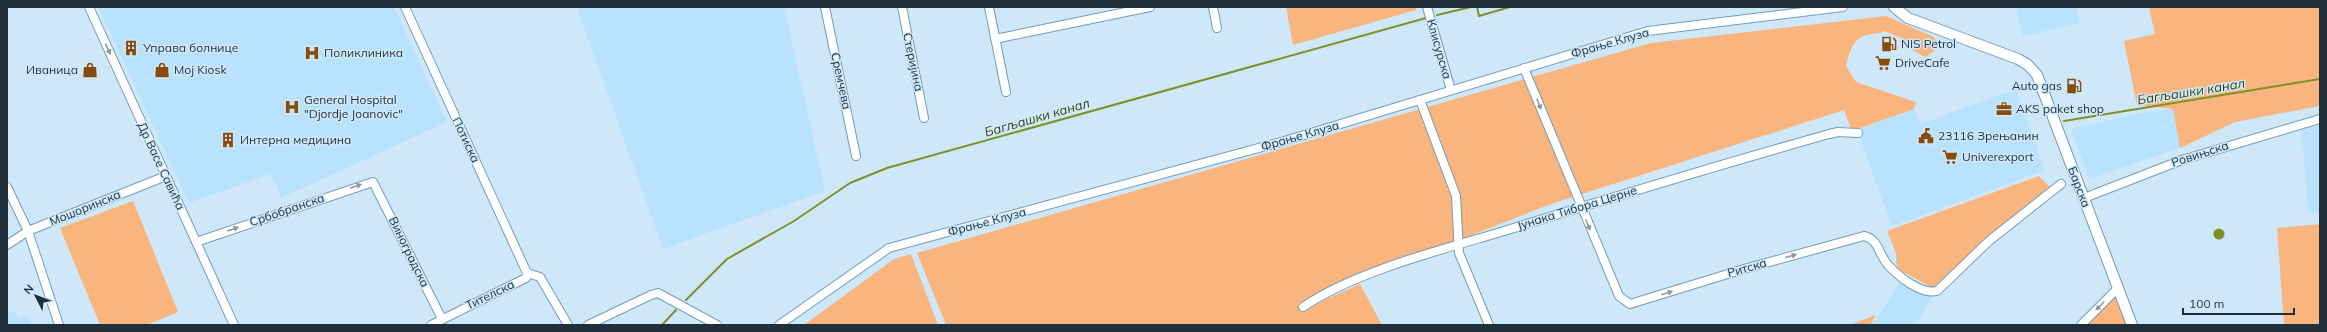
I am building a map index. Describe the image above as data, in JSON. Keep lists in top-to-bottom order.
{
  "streets": {
    "street": [
      "Фрање Клуза",
      "Клисурска",
      "Стеријина",
      "Сремчева",
      "Потиска",
      "Ровињска",
      "Др Васе Савића",
      "Барска",
      "Мошоринска",
      "Јунака Тибора Церне",
      "Србобранска",
      "Виноградска",
      "Ритска",
      "Тителска"
    ]
  },
  "crossings": [
    ["Фрање Клуза", "Клисурска"],
    ["Фрање Клуза", "Ритска"],
    ["Потиска", "Тителска"],
    ["Ровињска", "Барска"],
    ["Др Васе Савића", "Мошоринска"],
    ["Др Васе Савића", "Србобранска"],
    ["Јунака Тибора Церне", "Ритска"],
    ["Србобранска", "Виноградска"],
    ["Виноградска", "Тителска"]
  ],
  "one_way": ["Др Васе Савића", "Србобранска"],
  "water": ["Багљашки канал"],
  "places": {
    "fuel station": ["NIS Petrol", "Auto gas"],
    "building": ["Управа болнице", "Интерна медицина"],
    "hospital": ["Поликлиника", "General Hospital \"Djordje Joanovic\""],
    "supermarket": ["DriveCafe", "Univerexport"],
    "shop": ["Иваница", "Moj Kiosk"],
    "office": ["AKS paket shop"],
    "public building": ["23116 Зрењанин"]
  },
  "scale_bar": "100 m",
  "north": "top left"
}
